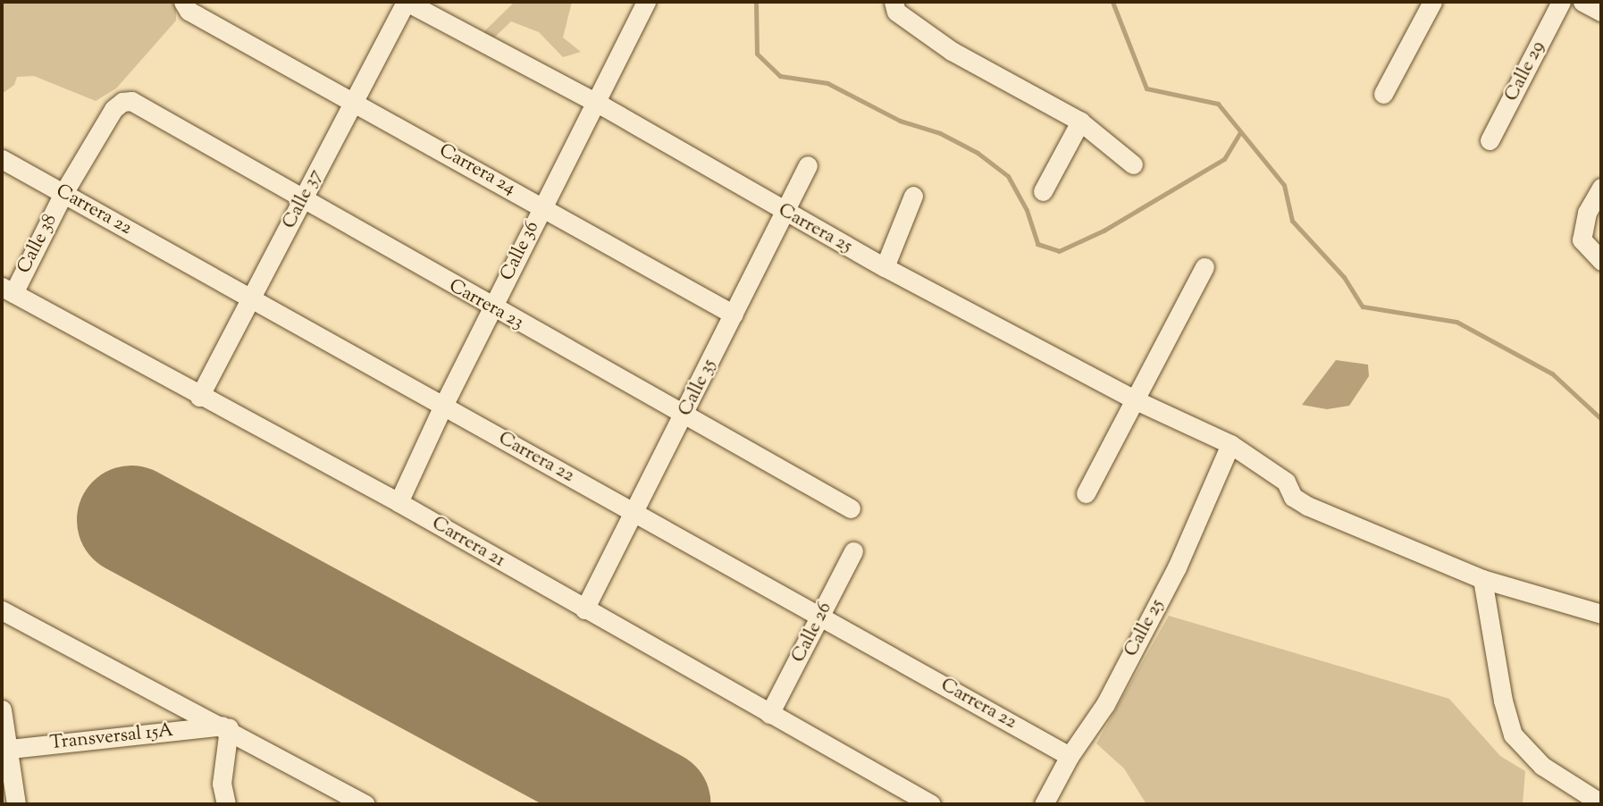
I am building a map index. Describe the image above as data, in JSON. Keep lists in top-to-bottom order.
{
  "streets": {
    "street": [
      "Calle 29",
      "Carrera 24",
      "Calle 37",
      "Carrera 22",
      "Carrera 25",
      "Calle 38",
      "Calle 36",
      "Carrera 23",
      "Calle 35",
      "Carrera 21",
      "Calle 25",
      "Calle 26",
      "Transversal 15A"
    ]
  },
  "crossings": [
    ["Carrera 24", "Calle 37"],
    ["Carrera 24", "Calle 36"],
    ["Carrera 24", "Calle 35"],
    ["Calle 37", "Carrera 22"],
    ["Calle 37", "Carrera 25"],
    ["Calle 37", "Carrera 23"],
    ["Calle 37", "Carrera 21"],
    ["Carrera 22", "Calle 38"],
    ["Carrera 22", "Calle 36"],
    ["Carrera 22", "Calle 35"],
    ["Carrera 22", "Calle 25"],
    ["Carrera 22", "Calle 26"],
    ["Carrera 25", "Calle 36"],
    ["Carrera 25", "Calle 35"],
    ["Carrera 25", "Calle 25"],
    ["Calle 38", "Carrera 23"],
    ["Calle 38", "Carrera 21"],
    ["Calle 36", "Carrera 23"],
    ["Calle 36", "Carrera 21"],
    ["Carrera 23", "Calle 35"],
    ["Calle 35", "Carrera 21"],
    ["Carrera 21", "Calle 26"]
  ]
}
